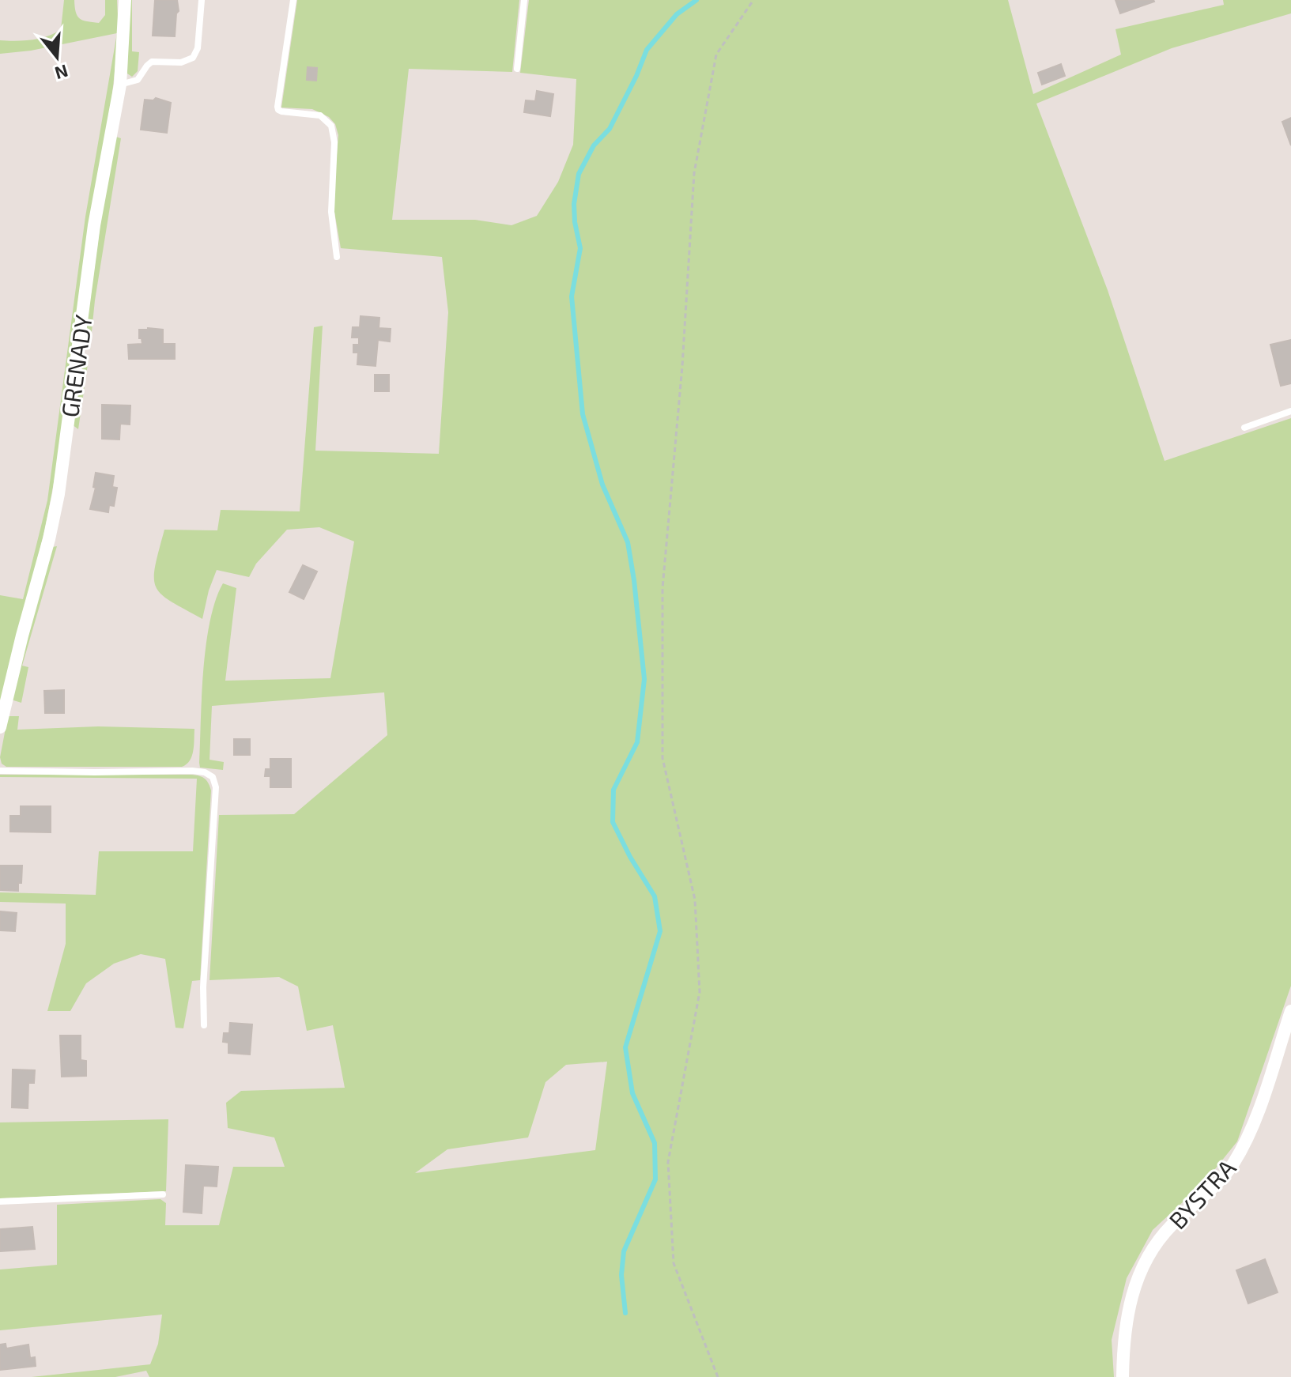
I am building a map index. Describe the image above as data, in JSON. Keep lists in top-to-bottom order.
{
  "streets": {
    "street": ["GRENADY", "BYSTRA"]
  },
  "north": "bottom"
}
